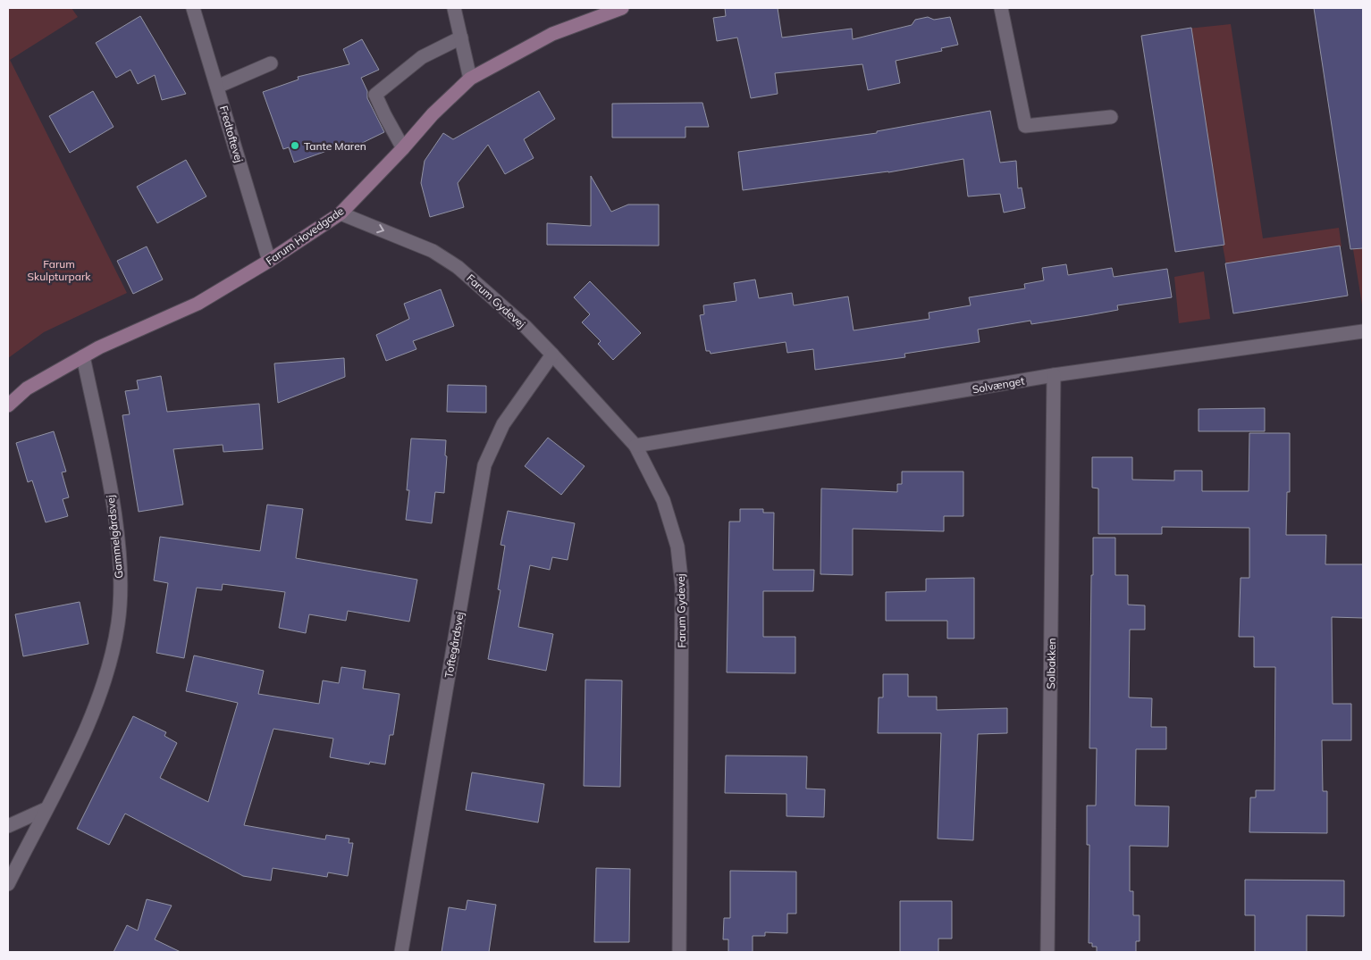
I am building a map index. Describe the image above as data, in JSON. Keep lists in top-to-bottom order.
{
  "streets": {
    "street": [
      "Fredtoftevej",
      "Farum Hovedgade",
      "Farum Gydevej",
      "Solvænget",
      "Gammelgårdsvej",
      "Toftegårdsvej",
      "Solbakken"
    ]
  },
  "crossings": [
    ["Fredtoftevej", "Farum Hovedgade"],
    ["Farum Hovedgade", "Farum Gydevej"],
    ["Farum Hovedgade", "Gammelgårdsvej"],
    ["Farum Gydevej", "Solvænget"],
    ["Farum Gydevej", "Toftegårdsvej"],
    ["Solvænget", "Solbakken"]
  ],
  "parks": ["Farum Skulpturpark"],
  "places": ["Tante Maren"]
}
